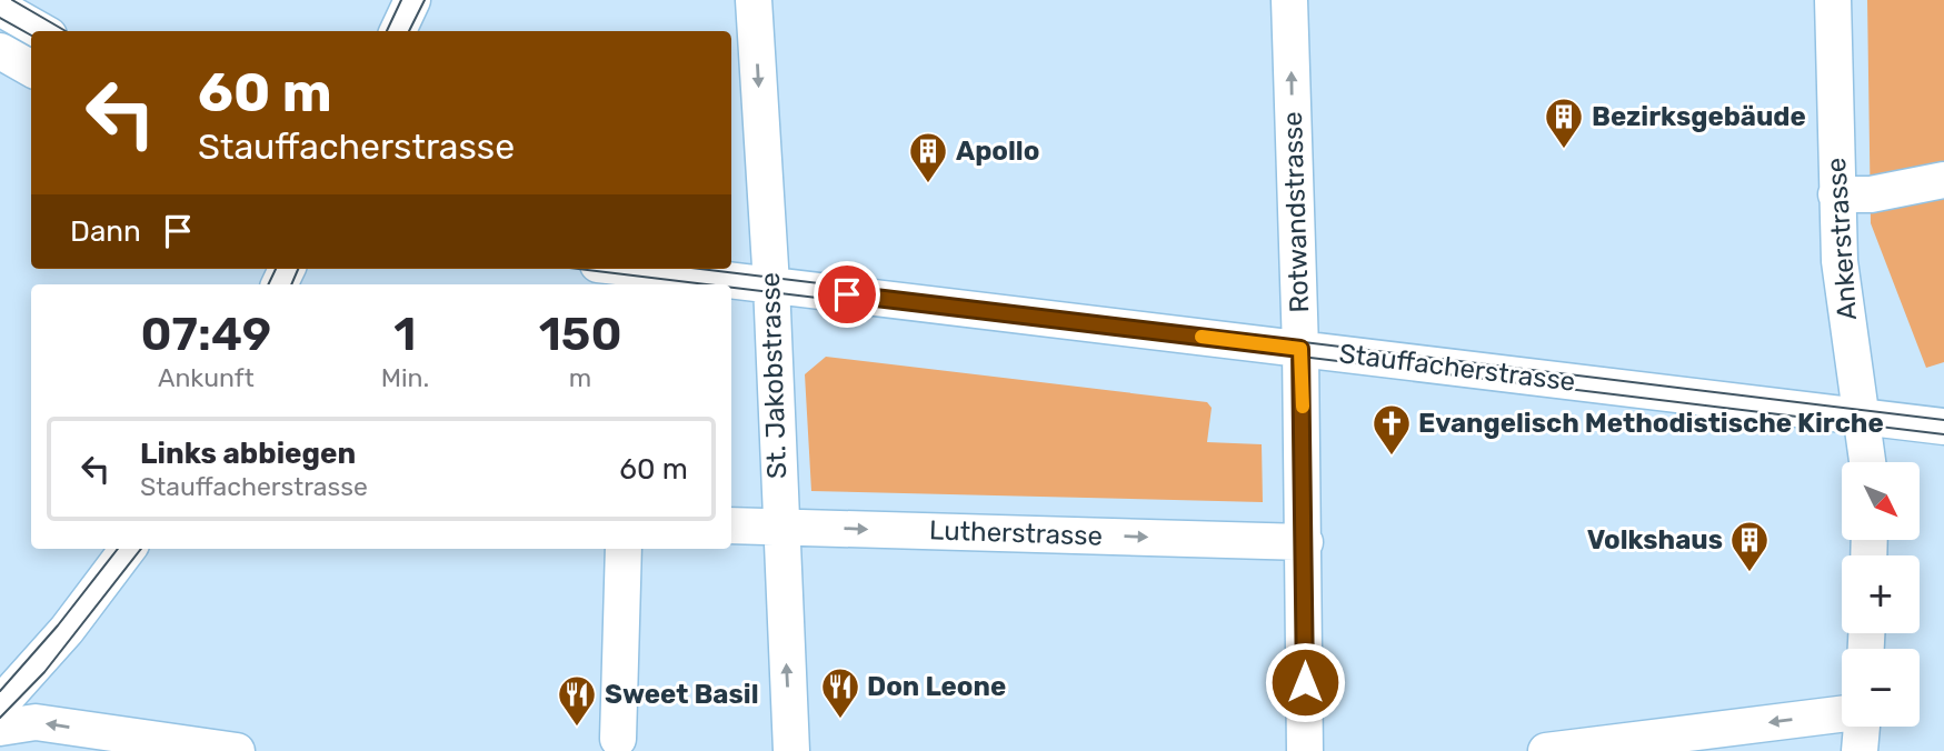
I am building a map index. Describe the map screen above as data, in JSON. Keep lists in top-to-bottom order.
{
  "streets": {
    "street": [
      "Rotwandstrasse",
      "Ankerstrasse",
      "Stauffacherstrasse",
      "St. Jakobstrasse",
      "Lutherstrasse"
    ]
  },
  "crossings": [
    ["Rotwandstrasse", "Stauffacherstrasse"],
    ["Rotwandstrasse", "Lutherstrasse"],
    ["Ankerstrasse", "Stauffacherstrasse"],
    ["Stauffacherstrasse", "St. Jakobstrasse"],
    ["St. Jakobstrasse", "Lutherstrasse"]
  ],
  "one_way": ["Rotwandstrasse", "Lutherstrasse"],
  "places": {
    "building": ["Bezirksgebäude", "Apollo", "Volkshaus"],
    "church": ["Evangelisch Methodistische Kirche"],
    "restaurant": ["Don Leone", "Sweet Basil"]
  },
  "north": "bottom right",
  "page": {
    "turn": ["60 m", "Stauffacherstrasse"],
    "then": "Dann",
    "eta": [
      "07:49",
      "Ankunft",
      "1",
      "Min.",
      "150",
      "m"
    ],
    "list": [
      {
        "name": "Links abbiegen",
        "note": "Stauffacherstrasse",
        "value": "60 m"
      }
    ],
    "map_buttons": ["+", "−"]
  }
}
